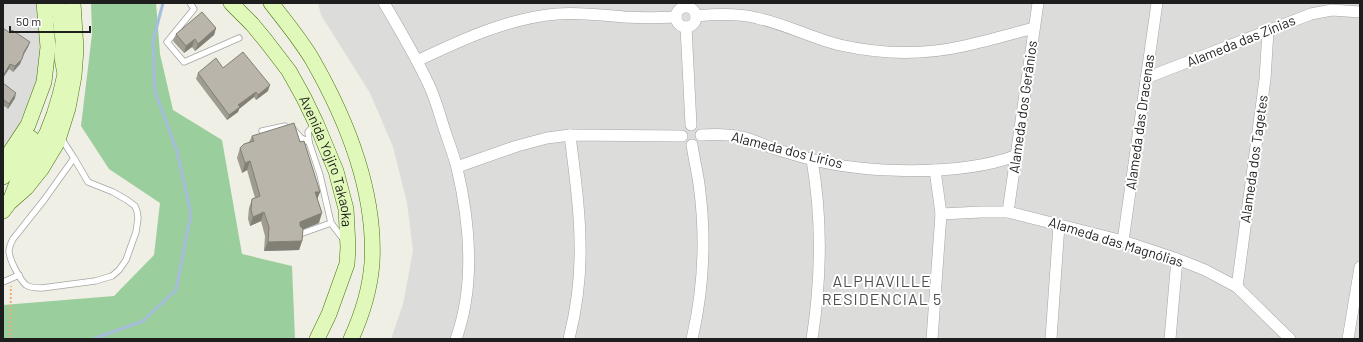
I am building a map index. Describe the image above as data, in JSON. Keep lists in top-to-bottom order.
{
  "streets": {
    "main road": ["Avenida Yojiro Takaoka"],
    "street": [
      "Alameda das Zínias",
      "Alameda dos Gerânios",
      "Alameda das Dracenas",
      "Alameda dos Lírios",
      "Alameda dos Tagetes",
      "Alameda das Magnólias"
    ]
  },
  "crossings": [
    ["Alameda das Zínias", "Alameda das Dracenas"],
    ["Alameda das Zínias", "Alameda dos Tagetes"],
    ["Alameda dos Gerânios", "Alameda dos Lírios"],
    ["Alameda dos Gerânios", "Alameda das Magnólias"],
    ["Alameda das Dracenas", "Alameda das Magnólias"],
    ["Alameda dos Tagetes", "Alameda das Magnólias"]
  ],
  "districts": ["ALPHAVILLE RESIDENCIAL 5"],
  "scale_bar": "50 m"
}
